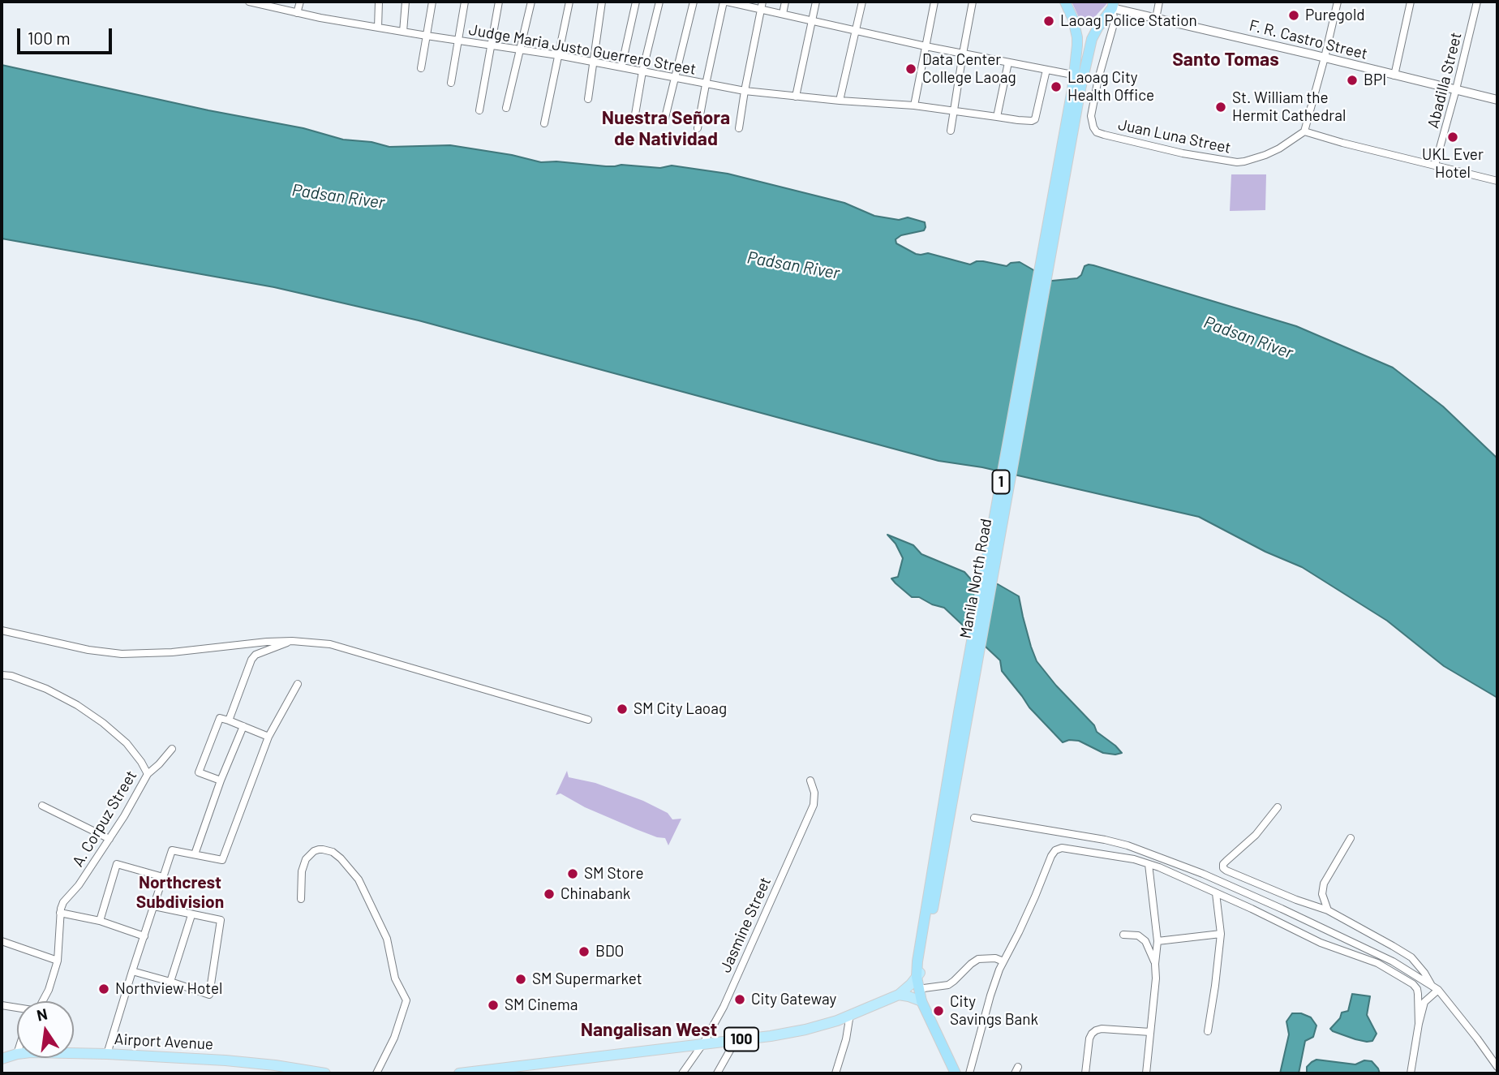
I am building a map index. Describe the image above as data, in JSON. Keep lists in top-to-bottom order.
{
  "streets": {
    "highway": ["1", "Manila North Road"],
    "main road": ["F. R. Castro Street", "100", "Airport Avenue"],
    "street": [
      "Judge Maria Justo Guerrero Street",
      "Abadilla Street",
      "Juan Luna Street",
      "A. Corpuz Street",
      "Jasmine Street"
    ]
  },
  "crossings": [
    ["F. R. Castro Street", "Abadilla Street"],
    ["F. R. Castro Street", "Juan Luna Street"],
    ["F. R. Castro Street", "Manila North Road"],
    ["Juan Luna Street", "Manila North Road"],
    ["Manila North Road", "100"],
    ["Jasmine Street", "100"]
  ],
  "districts": [
    "Santo Tomas",
    "Nuestra Señora de Natividad",
    "Northcrest Subdivision",
    "Nangalisan West"
  ],
  "water": ["Padsan River"],
  "places": [
    "Puregold",
    "Laoag Police Station",
    "Data Center College Laoag",
    "BPI",
    "Laoag City Health Office",
    "St. William the Hermit Cathedral",
    "UKL Ever Hotel",
    "SM City Laoag",
    "SM Store",
    "Chinabank",
    "BDO",
    "SM Supermarket",
    "Northview Hotel",
    "City Gateway",
    "SM Cinema",
    "City Savings Bank"
  ],
  "scale_bar": "100 m",
  "north": "top"
}
